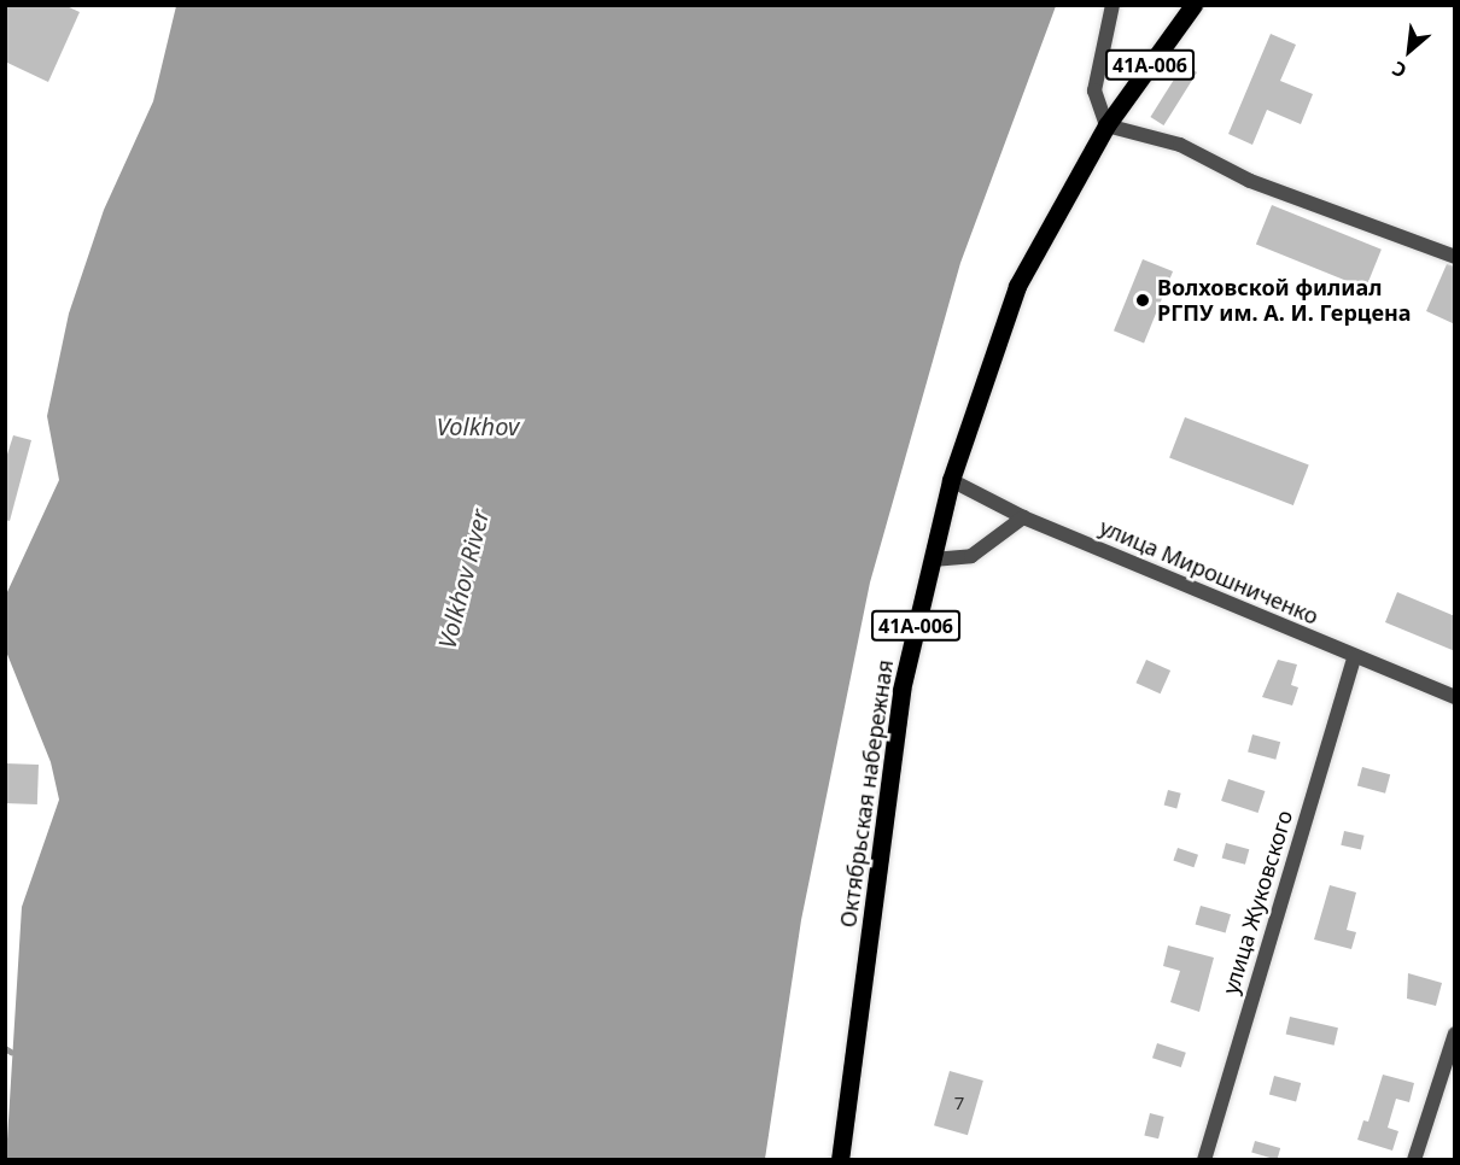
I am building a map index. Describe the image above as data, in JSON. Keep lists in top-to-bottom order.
{
  "streets": {
    "main road": ["41А-006", "Октябрьская набережная"],
    "street": ["улица Мирошниченко", "улица Жуковского"]
  },
  "crossings": [
    ["41А-006", "Октябрьская набережная"],
    ["улица Мирошниченко", "Октябрьская набережная"],
    ["улица Мирошниченко", "улица Жуковского"]
  ],
  "water": ["Volkhov", "Volkhov River"],
  "places": ["Волховской филиал РГПУ им. А. И. Герцена"],
  "house_numbers": ["7"],
  "north": "bottom left"
}
